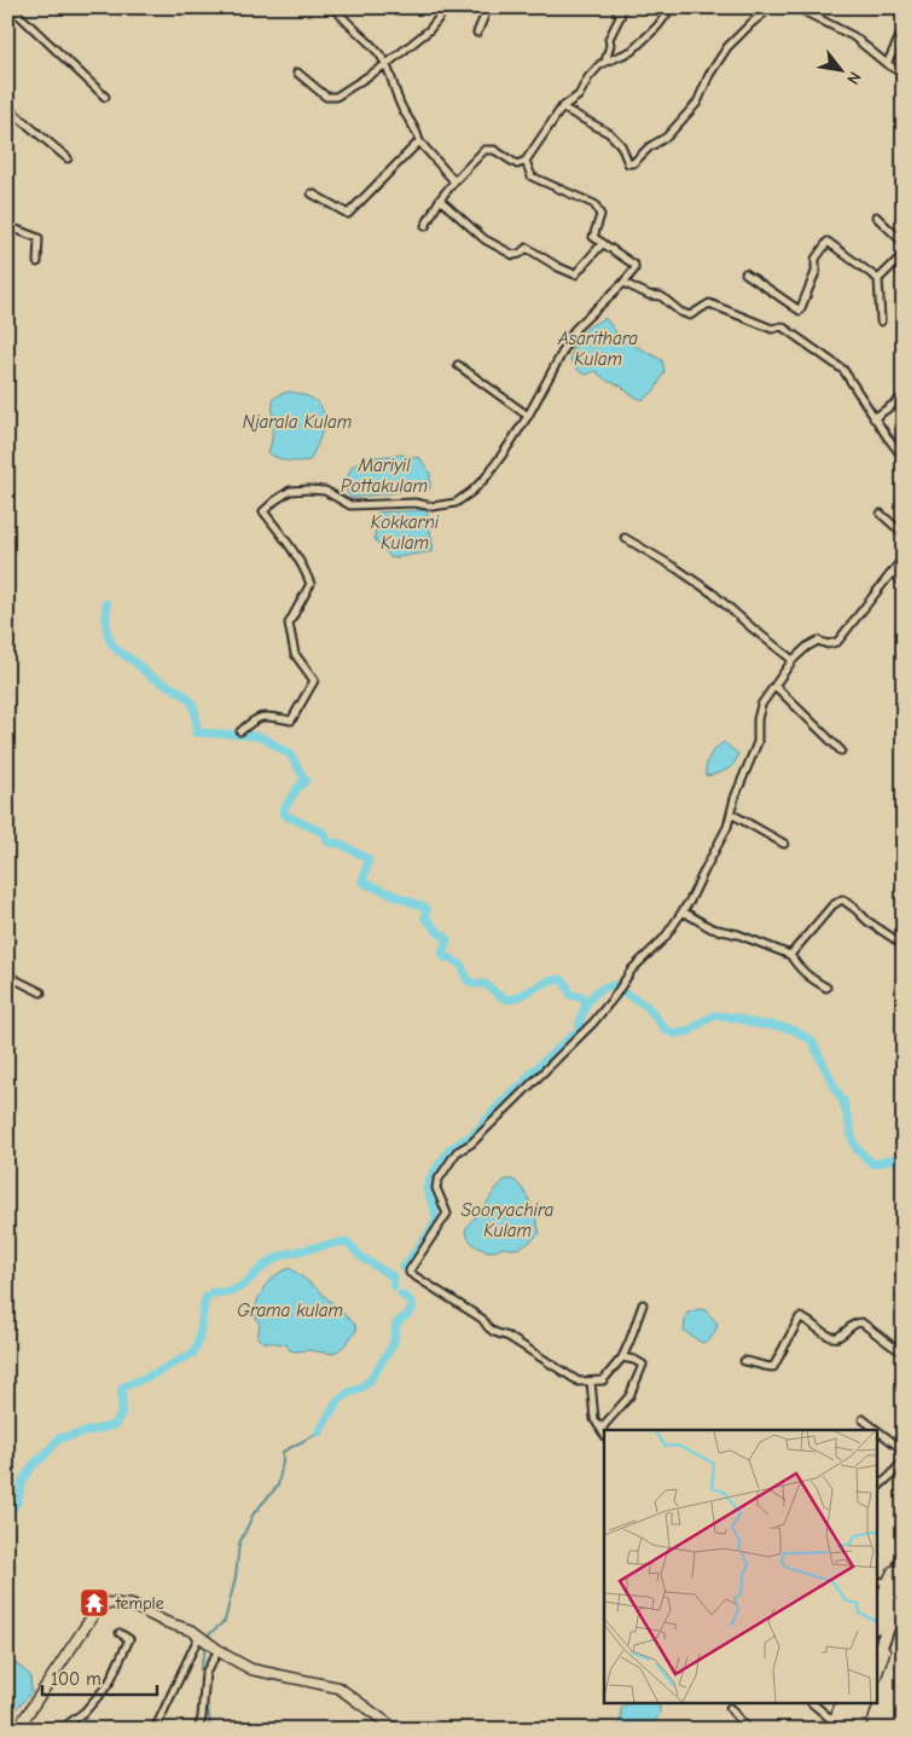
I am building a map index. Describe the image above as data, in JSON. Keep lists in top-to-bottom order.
{
  "water": [
    "Asarithara Kulam",
    "Njarala Kulam",
    "Mariyil Pottakulam",
    "Kokkarni Kulam",
    "Sooryachira Kulam",
    "Grama kulam"
  ],
  "places": {
    "temple": ["temple"]
  },
  "scale_bar": "100 m",
  "north": "bottom right"
}
